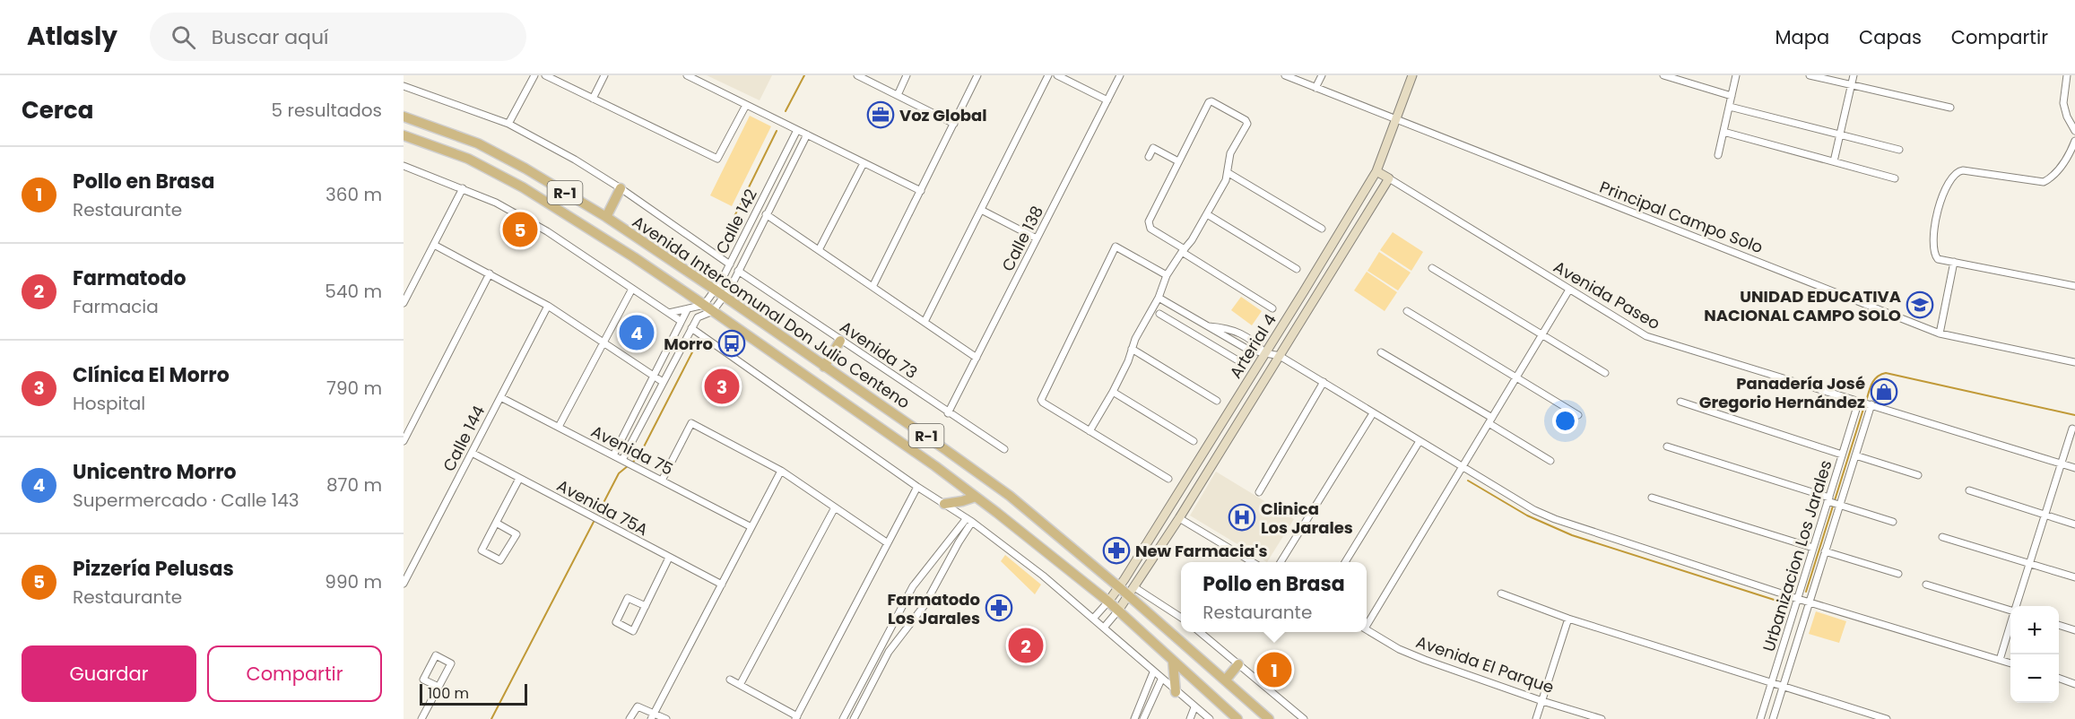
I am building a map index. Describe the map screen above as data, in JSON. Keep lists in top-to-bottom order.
{
  "streets": {
    "main road": ["R-1", "Avenida Intercomunal Don Julio Centeno"],
    "street": [
      "Principal Campo Solo",
      "Calle 142",
      "Calle 138",
      "Avenida Paseo",
      "Arterial 4",
      "Avenida 73",
      "Calle 144",
      "Avenida 75",
      "Avenida 75A",
      "Urbanizacion Los Jarales",
      "Avenida El Parque"
    ]
  },
  "crossings": [
    ["Principal Campo Solo", "Arterial 4"],
    ["Calle 142", "Avenida Intercomunal Don Julio Centeno"],
    ["Calle 142", "Avenida 73"],
    ["Calle 142", "Avenida 75"],
    ["Calle 138", "Avenida 73"],
    ["Avenida Paseo", "Arterial 4"],
    ["Avenida Paseo", "Urbanizacion Los Jarales"],
    ["Avenida Intercomunal Don Julio Centeno", "Arterial 4"],
    ["Calle 144", "Avenida 75"],
    ["Calle 144", "Avenida 75A"]
  ],
  "places": {
    "office": ["Voz Global"],
    "school or university": ["UNIDAD EDUCATIVA NACIONAL CAMPO SOLO"],
    "bus stop": ["Morro"],
    "shop": ["Panadería José Gregorio Hernández"],
    "hospital": ["Clinica Los Jarales"],
    "pharmacy": ["New Farmacia's", "Farmatodo Los Jarales"]
  },
  "scale_bar": "100 m",
  "page": {
    "header": "Atlasly",
    "search": "Buscar aquí",
    "nav": ["Mapa", "Capas", "Compartir"],
    "heading": ["Cerca", "5 resultados"],
    "list": [
      {
        "mark": "1",
        "name": "Pollo en Brasa",
        "note": "Restaurante",
        "value": "360 m"
      },
      {
        "mark": "2",
        "name": "Farmatodo",
        "note": "Farmacia",
        "value": "540 m"
      },
      {
        "mark": "3",
        "name": "Clínica El Morro",
        "note": "Hospital",
        "value": "790 m"
      },
      {
        "mark": "4",
        "name": "Unicentro Morro",
        "note": "Supermercado · Calle 143",
        "value": "870 m"
      },
      {
        "mark": "5",
        "name": "Pizzería Pelusas",
        "note": "Restaurante",
        "value": "990 m"
      }
    ],
    "pins": [
      "5",
      "4",
      "3",
      "2",
      "1"
    ],
    "popup": ["Pollo en Brasa", "Restaurante"],
    "map_buttons": ["+", "−"],
    "buttons": ["Guardar", "Compartir"],
    "scale": "100 m"
  }
}
